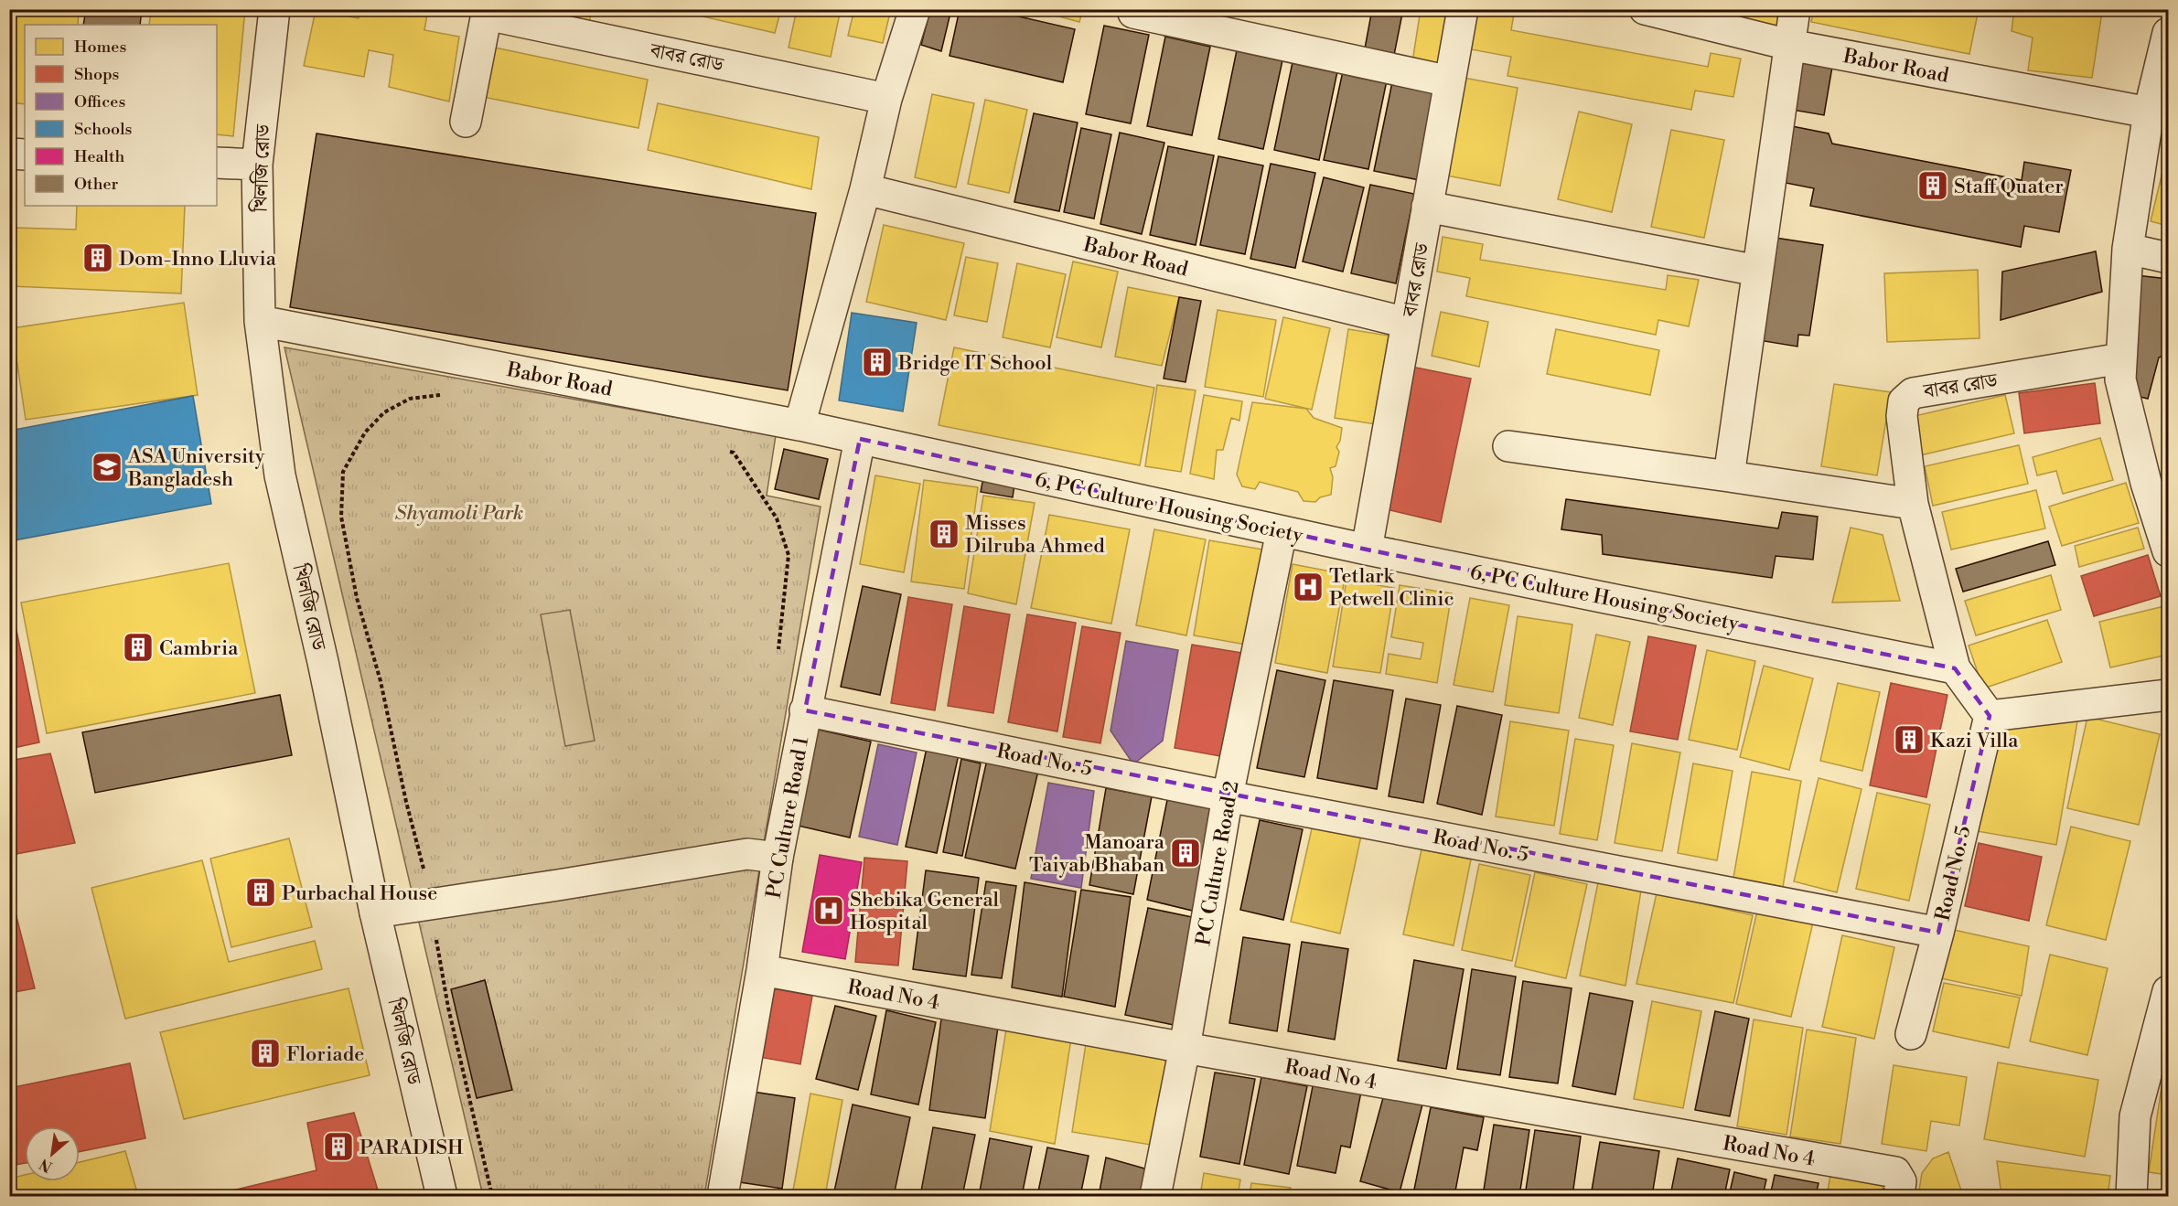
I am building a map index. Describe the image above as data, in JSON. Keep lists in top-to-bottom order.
{
  "streets": {
    "street": [
      "বাবর রোড",
      "Babor Road",
      "খিলজি রোড",
      "6, PC Culture Housing Society",
      "Road No. 5",
      "PC Culture Road 1",
      "PC Culture Road 2",
      "Road No 4"
    ]
  },
  "crossings": [
    ["বাবর রোড", "Babor Road"],
    ["বাবর রোড", "6, PC Culture Housing Society"],
    ["Babor Road", "খিলজি রোড"],
    ["Babor Road", "6, PC Culture Housing Society"],
    ["Babor Road", "PC Culture Road 1"],
    ["6, PC Culture Housing Society", "PC Culture Road 1"],
    ["6, PC Culture Housing Society", "PC Culture Road 2"],
    ["Road No. 5", "PC Culture Road 1"],
    ["Road No. 5", "PC Culture Road 2"],
    ["PC Culture Road 1", "Road No 4"],
    ["PC Culture Road 2", "Road No 4"]
  ],
  "parks": ["Shyamoli Park"],
  "places": {
    "building": [
      "Staff Quater",
      "Dom-Inno Lluvia",
      "Bridge IT School",
      "Misses Dilruba Ahmed",
      "Cambria",
      "Kazi Villa",
      "Manoara Taiyab Bhaban",
      "Purbachal House",
      "Floriade",
      "PARADISH"
    ],
    "school or university": ["ASA University Bangladesh"],
    "hospital": ["Tetlark Petwell Clinic", "Shebika General Hospital"]
  },
  "legend": [
    "Homes",
    "Shops",
    "Offices",
    "Schools",
    "Health",
    "Other"
  ],
  "north": "bottom left"
}
